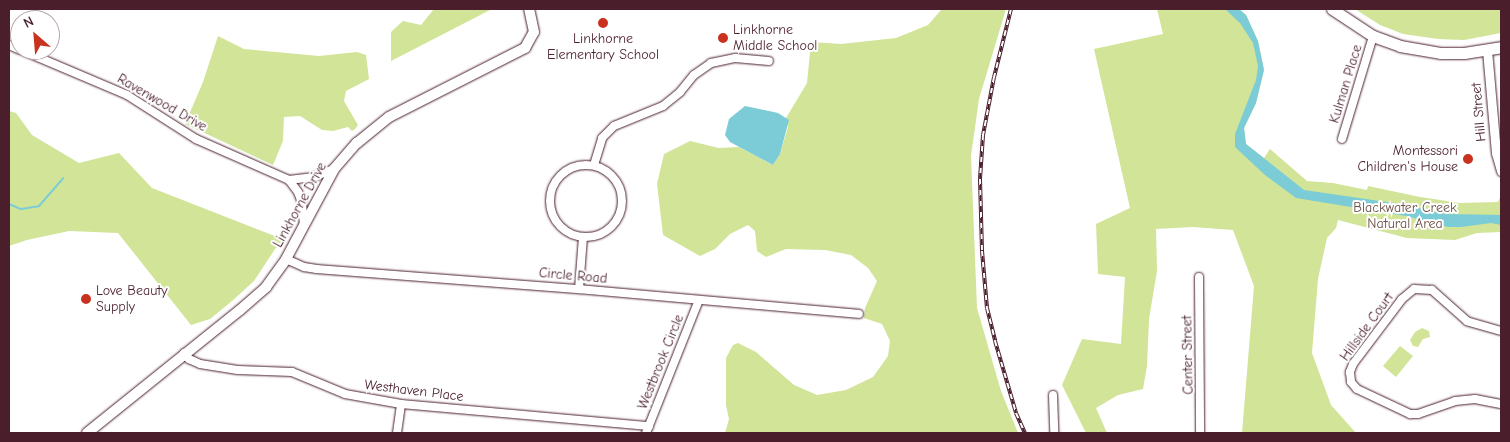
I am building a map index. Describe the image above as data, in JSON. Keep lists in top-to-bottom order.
{
  "streets": {
    "main road": ["Linkhorne Drive"],
    "street": [
      "Kulman Place",
      "Ravenwood Drive",
      "Hill Street",
      "Circle Road",
      "Hillside Court",
      "Center Street",
      "Westbrook Circle",
      "Westhaven Place"
    ]
  },
  "crossings": [
    ["Linkhorne Drive", "Circle Road"],
    ["Linkhorne Drive", "Westhaven Place"],
    ["Circle Road", "Westbrook Circle"],
    ["Westbrook Circle", "Westhaven Place"]
  ],
  "parks": ["Blackwater Creek Natural Area"],
  "places": [
    "Linkhorne Elementary School",
    "Linkhorne Middle School",
    "Montessori Children's House",
    "Love Beauty Supply"
  ],
  "north": "top left"
}
